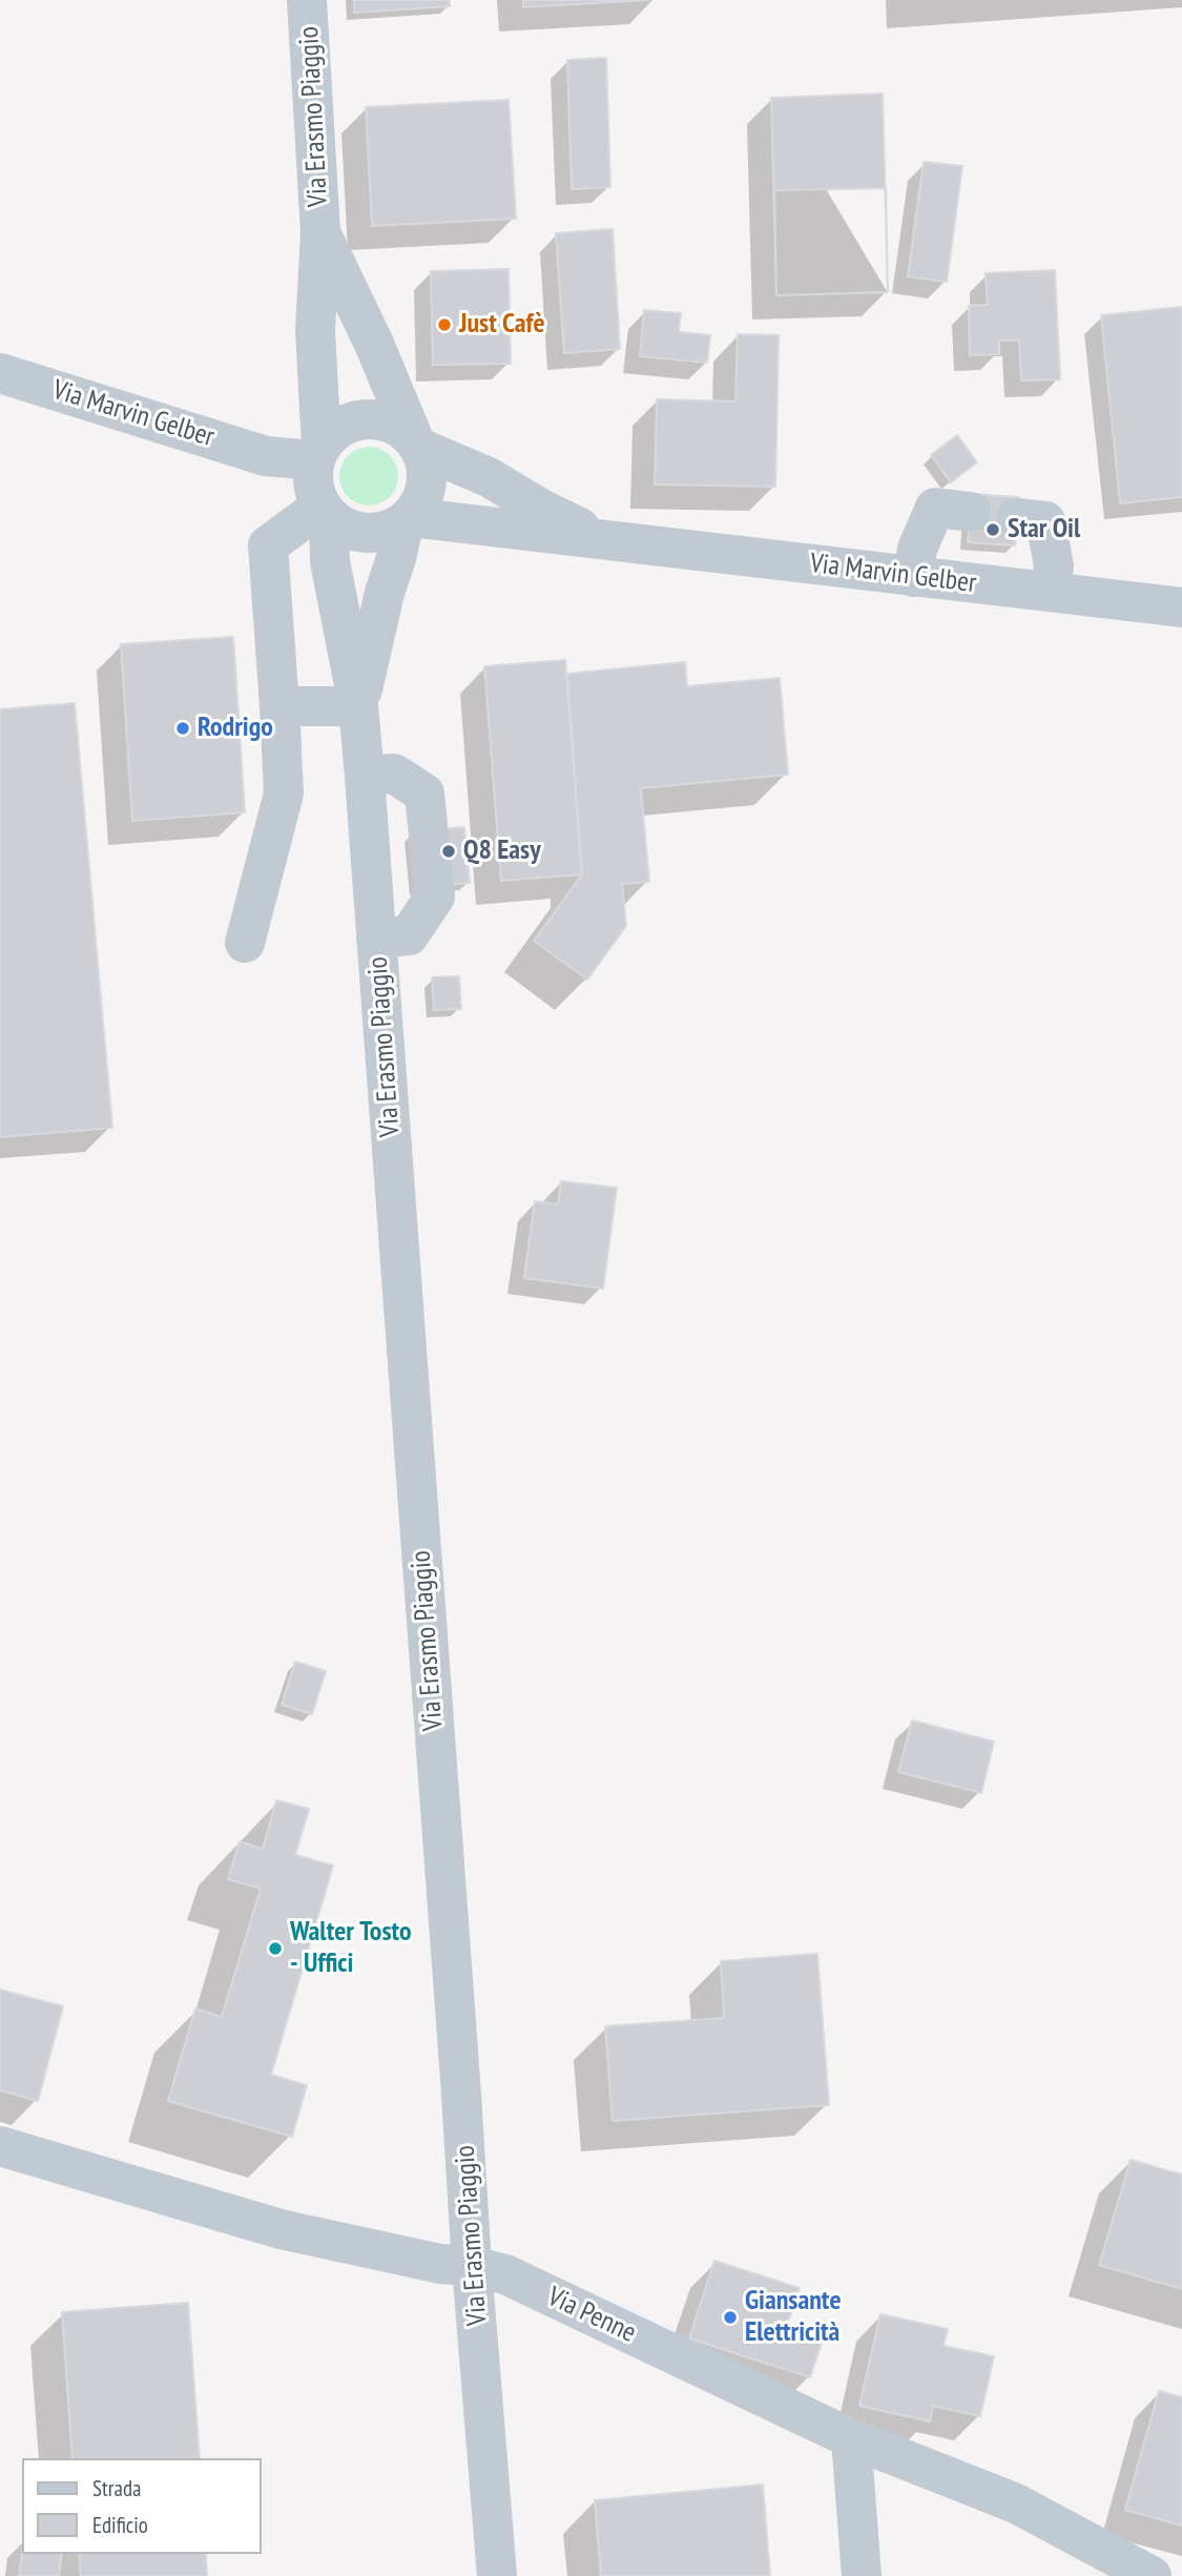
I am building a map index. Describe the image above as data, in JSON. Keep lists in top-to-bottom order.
{
  "streets": {
    "street": ["Via Erasmo Piaggio", "Via Marvin Gelber", "Via Penne"]
  },
  "crossings": [
    ["Via Erasmo Piaggio", "Via Marvin Gelber"],
    ["Via Erasmo Piaggio", "Via Penne"]
  ],
  "places": [
    "Just Cafè",
    "Star Oil",
    "Rodrigo",
    "Q8 Easy",
    "Walter Tosto - Uffici",
    "Giansante Elettricità"
  ],
  "legend": ["Strada", "Edificio"]
}
